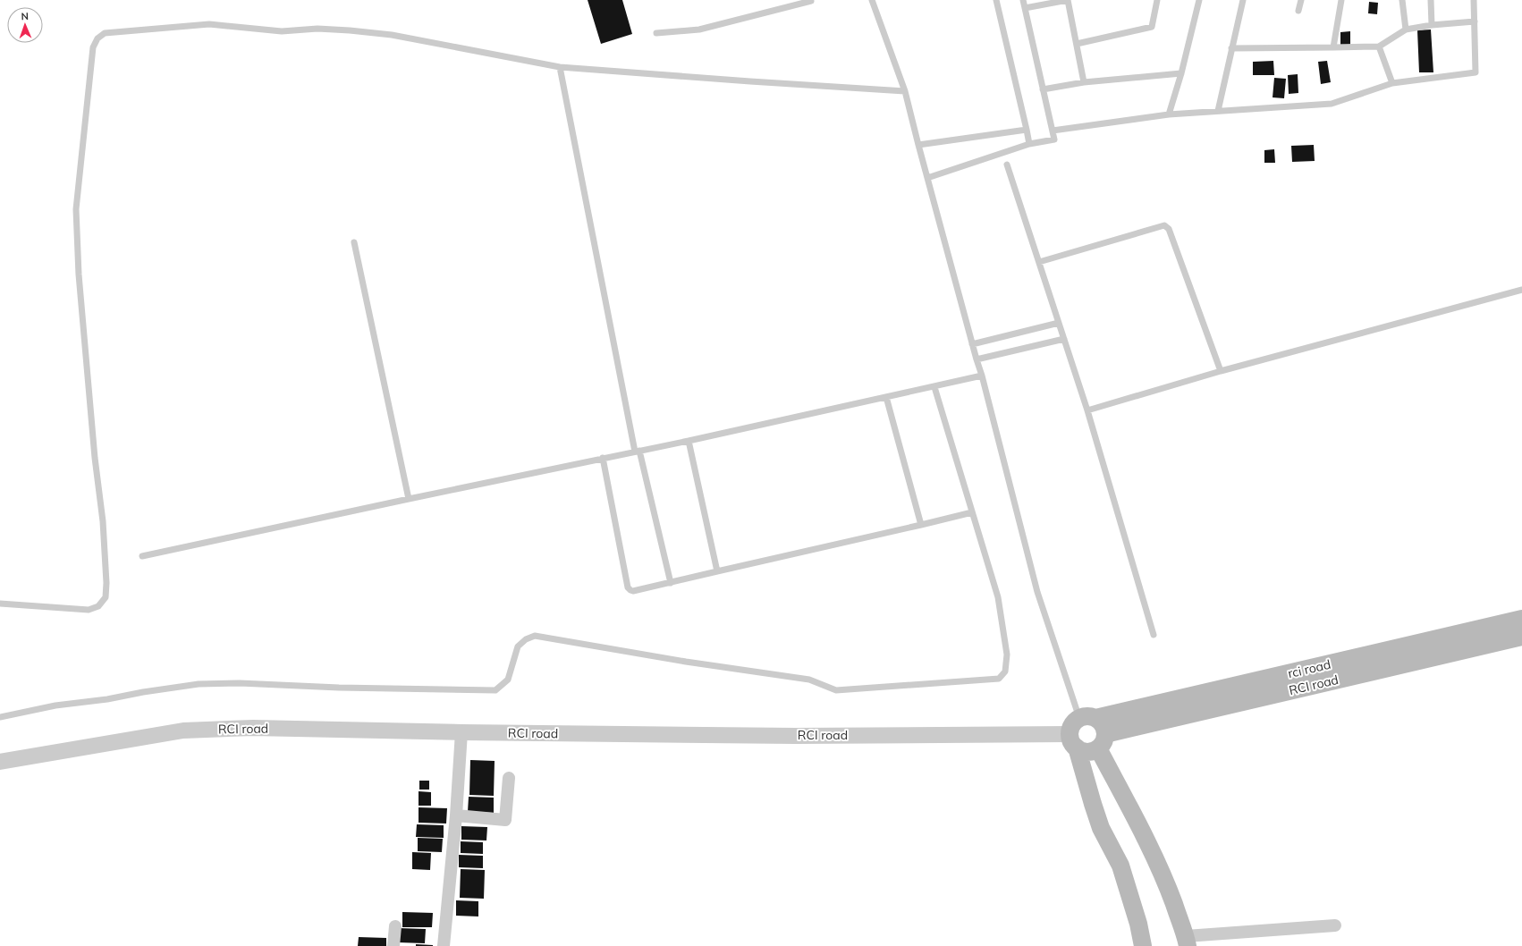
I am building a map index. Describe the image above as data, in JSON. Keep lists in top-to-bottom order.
{
  "streets": {
    "main road": ["rci road", "RCI road"]
  },
  "crossings": [
    ["rci road", "RCI road"]
  ],
  "north": "top"
}
